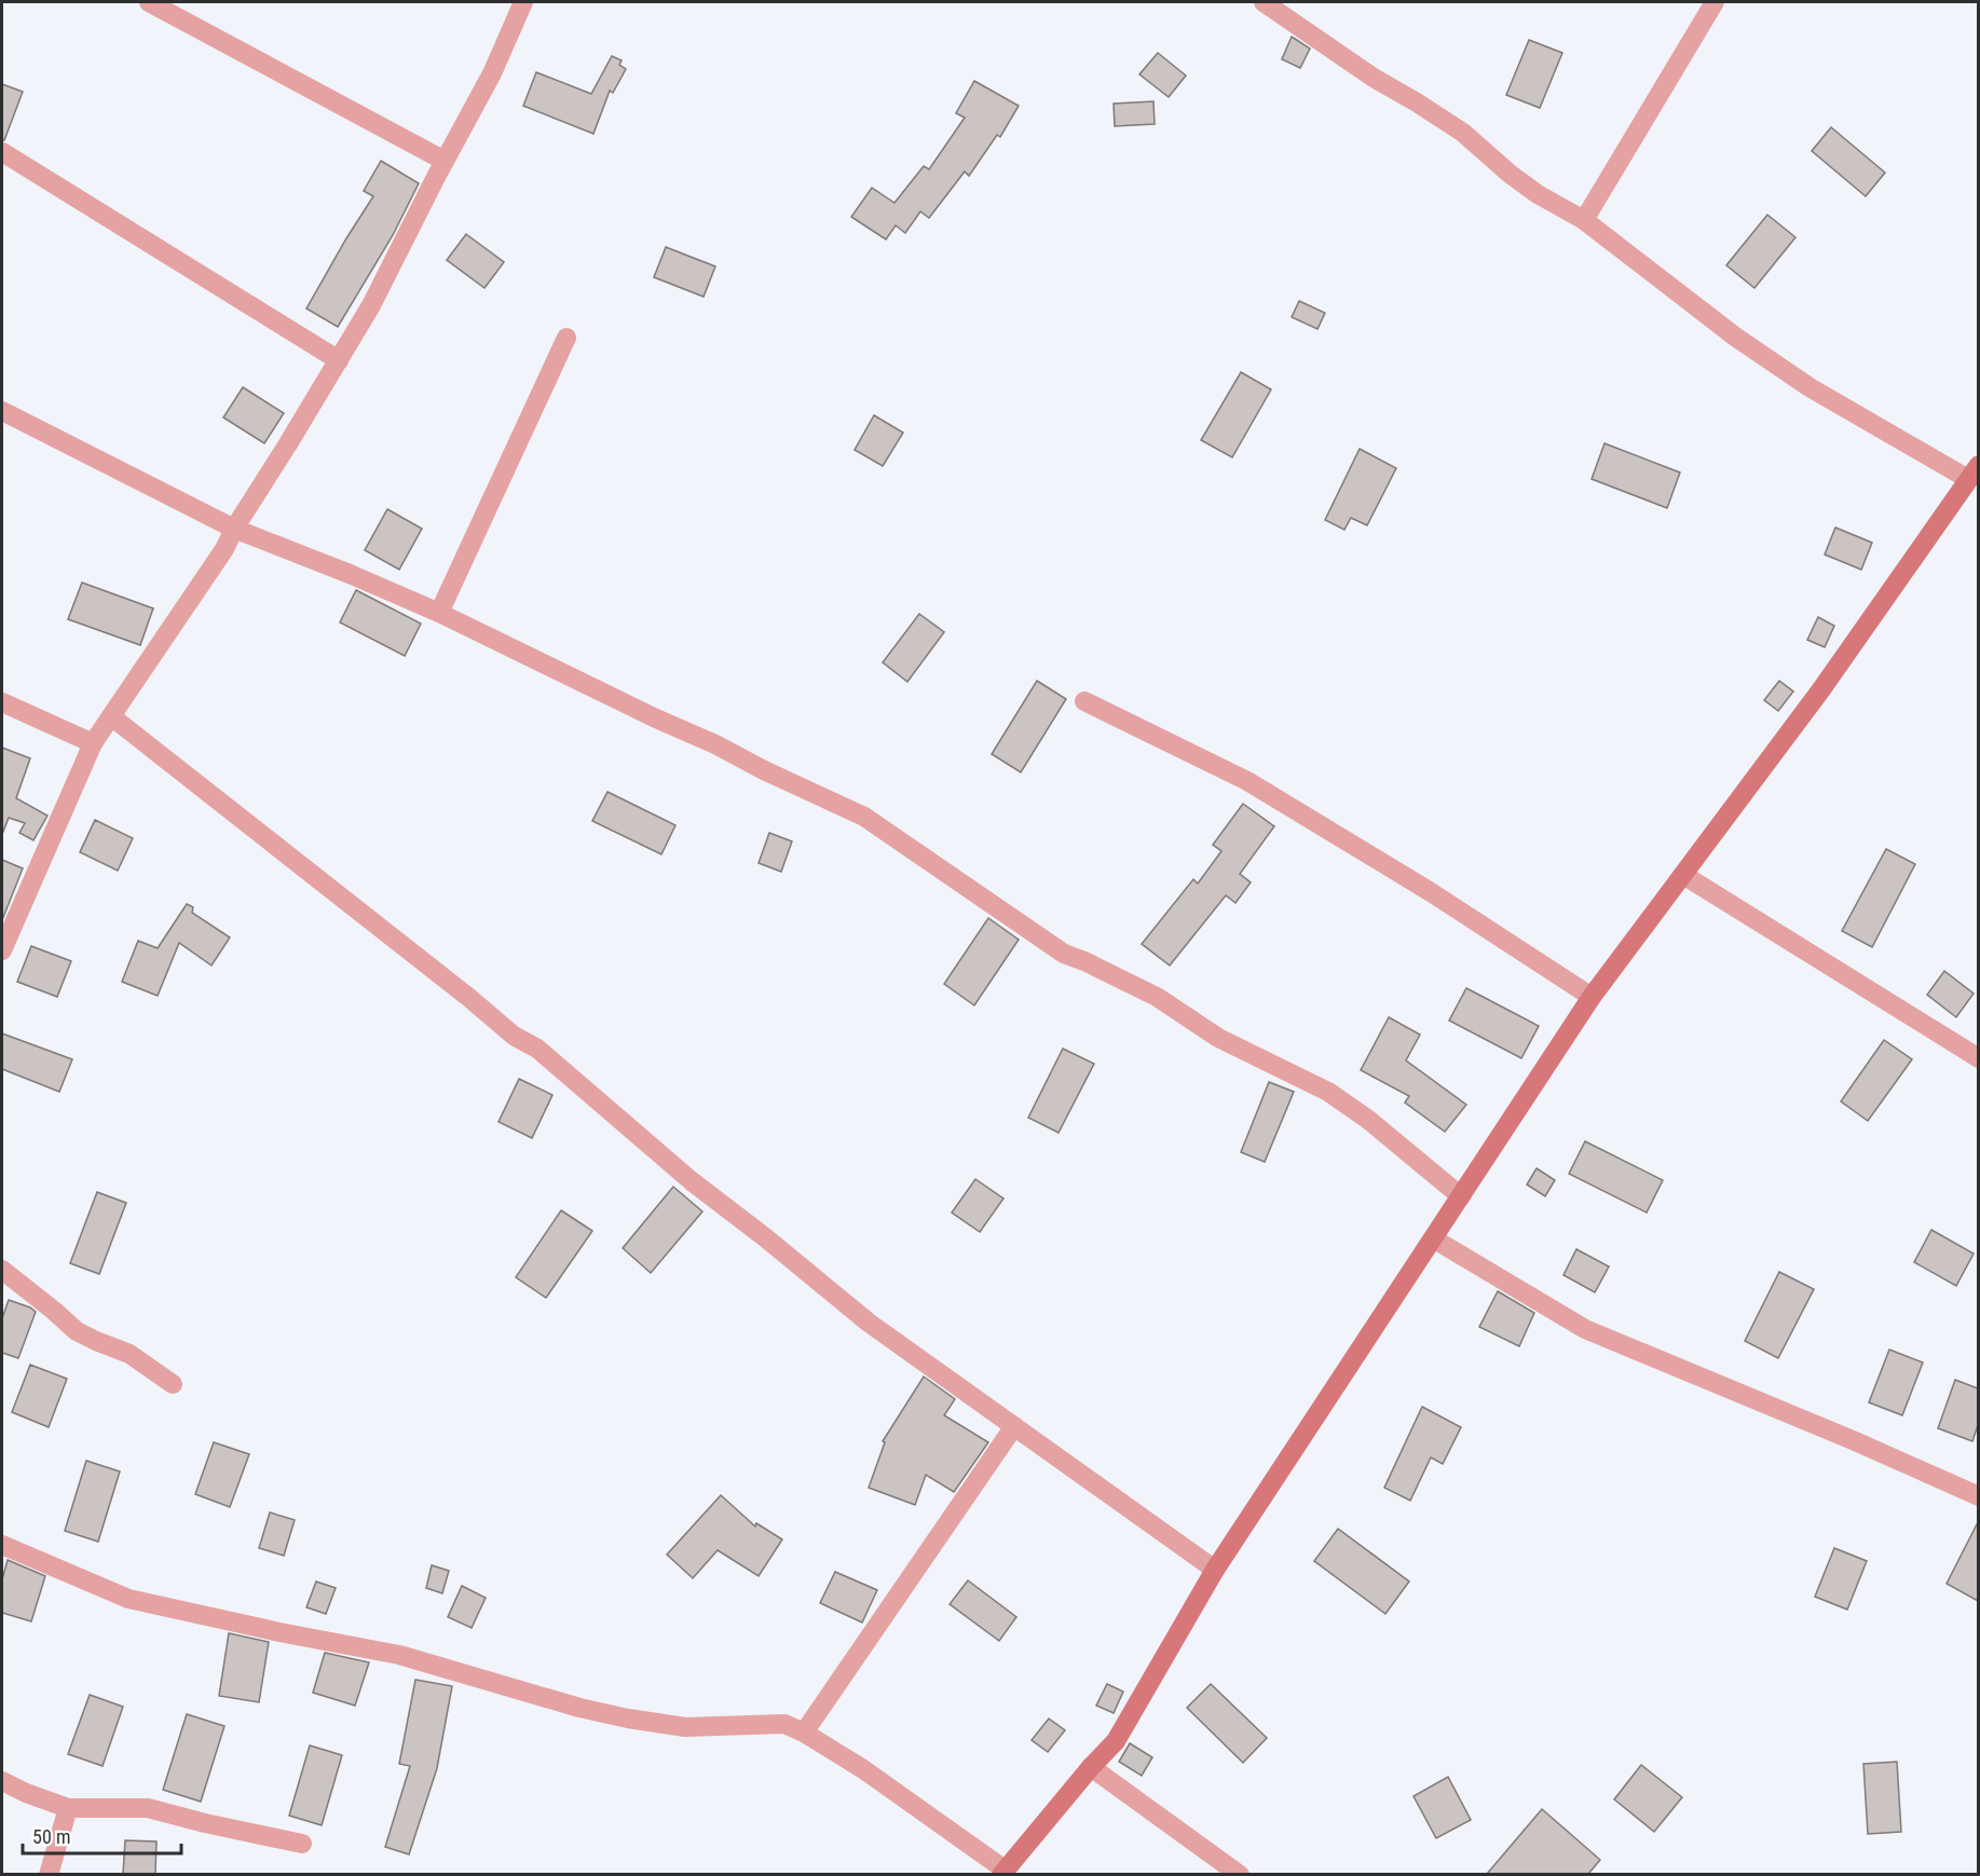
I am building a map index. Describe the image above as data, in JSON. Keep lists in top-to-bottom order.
{
  "scale_bar": "50 m"
}
